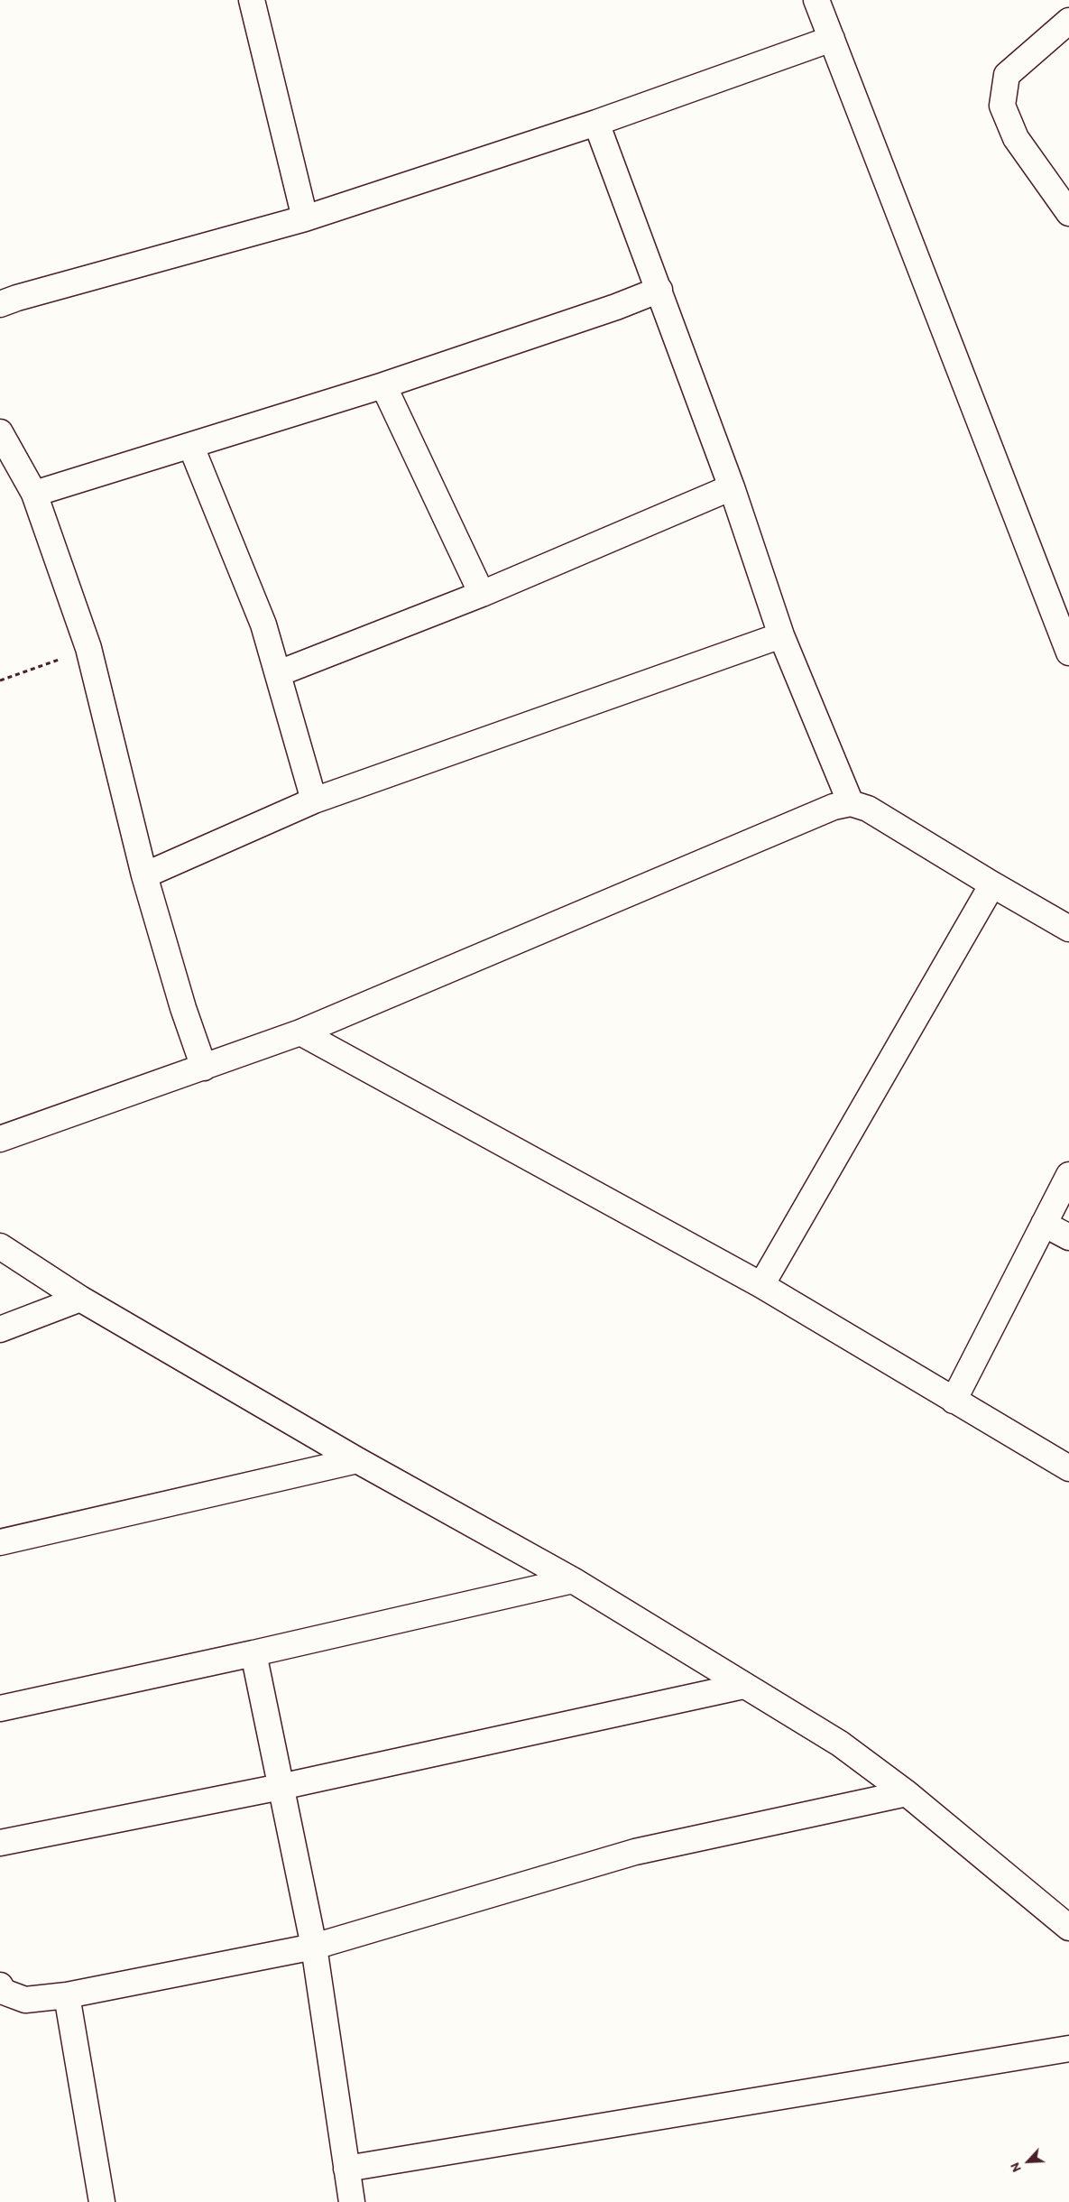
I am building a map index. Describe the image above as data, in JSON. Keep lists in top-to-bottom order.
{
  "north": "bottom left"
}
